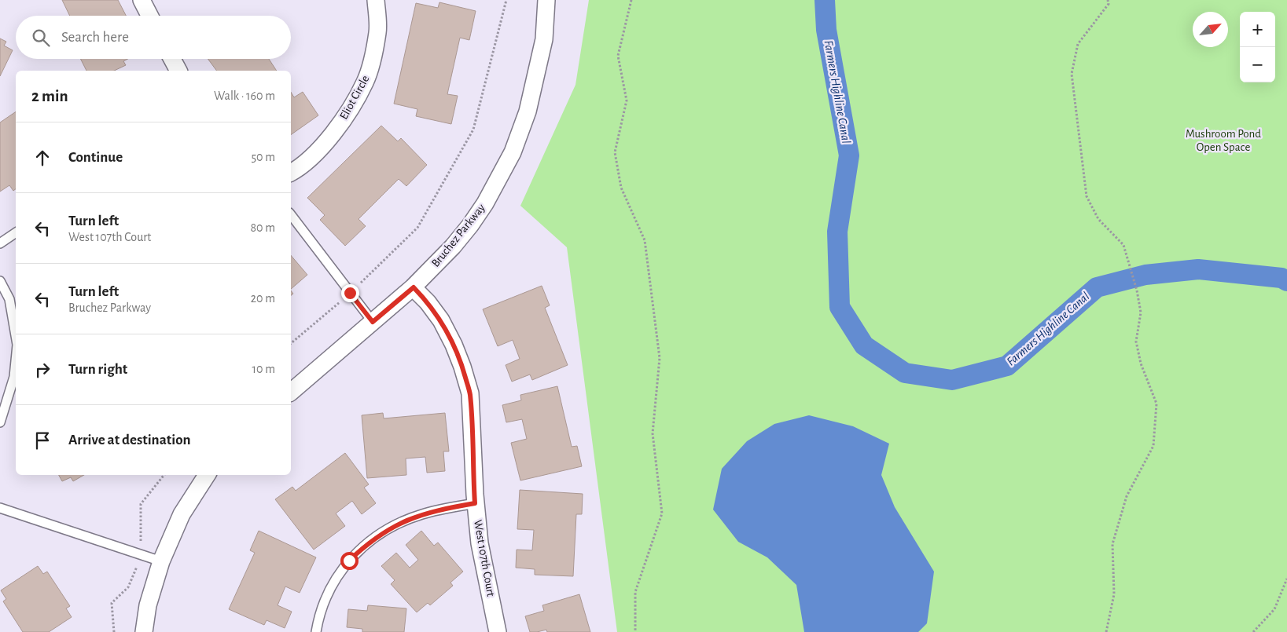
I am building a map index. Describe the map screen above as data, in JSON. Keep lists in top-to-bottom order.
{
  "streets": {
    "street": ["Eliot Circle", "Bruchez Parkway", "West 107th Court"]
  },
  "crossings": [
    ["Bruchez Parkway", "West 107th Court"]
  ],
  "water": ["Farmers Highline Canal"],
  "parks": ["Mushroom Pond Open Space"],
  "north": "top right",
  "page": {
    "map_buttons": ["+", "−"],
    "search": "Search here",
    "heading": ["2 min", "Walk · 160 m"],
    "list": [
      ["Continue", "50 m"],
      ["Turn left", "West 107th Court", "80 m"],
      ["Turn left", "Bruchez Parkway", "20 m"],
      ["Turn right", "10 m"],
      "Arrive at destination"
    ]
  }
}
